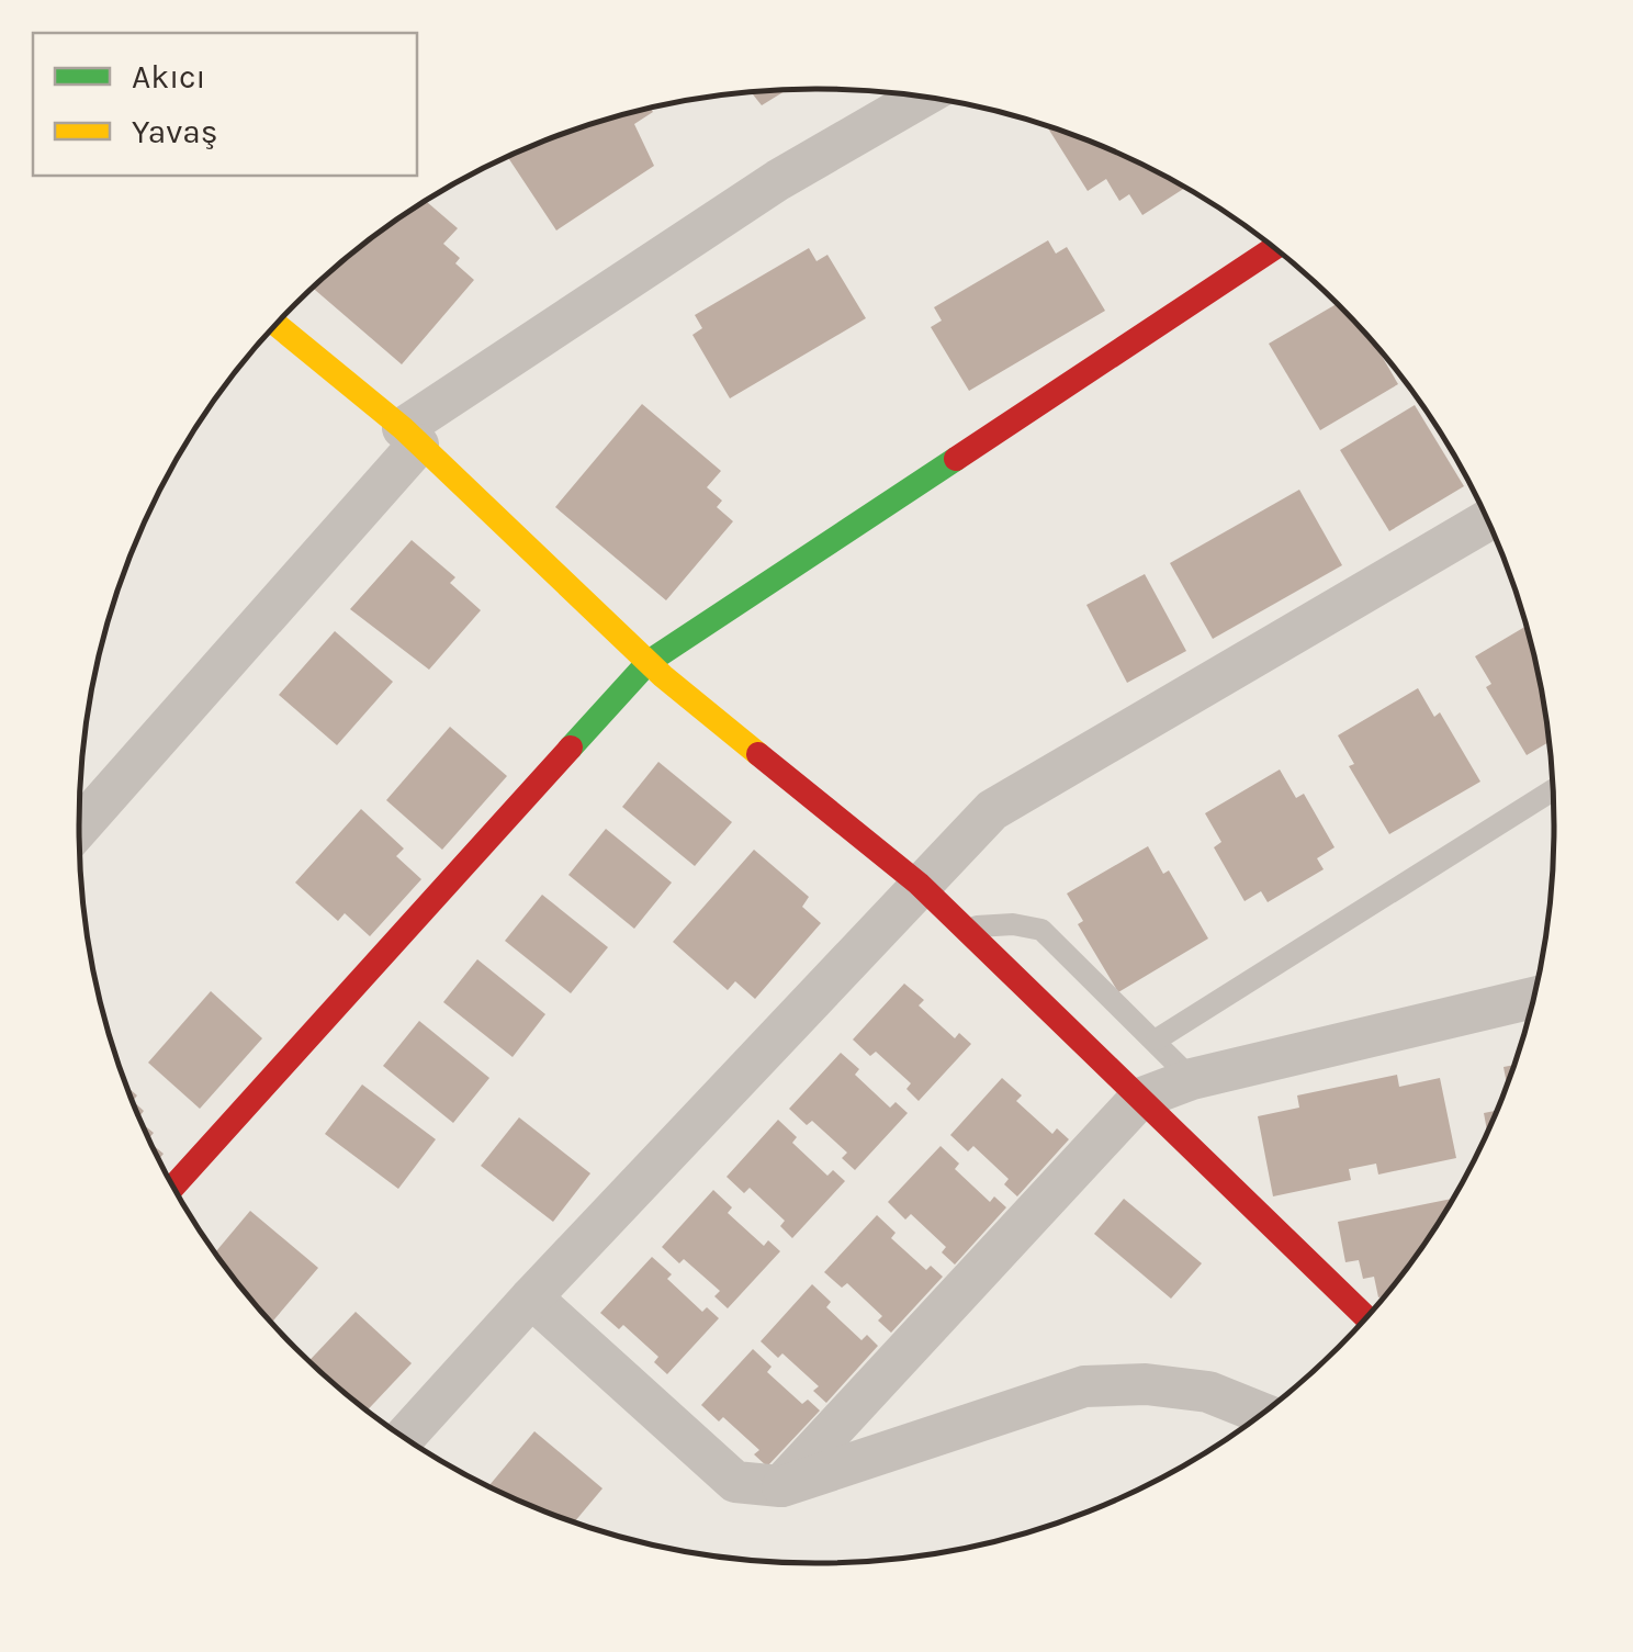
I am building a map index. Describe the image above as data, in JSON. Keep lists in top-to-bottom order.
{
  "legend": ["Akıcı", "Yavaş"]
}
